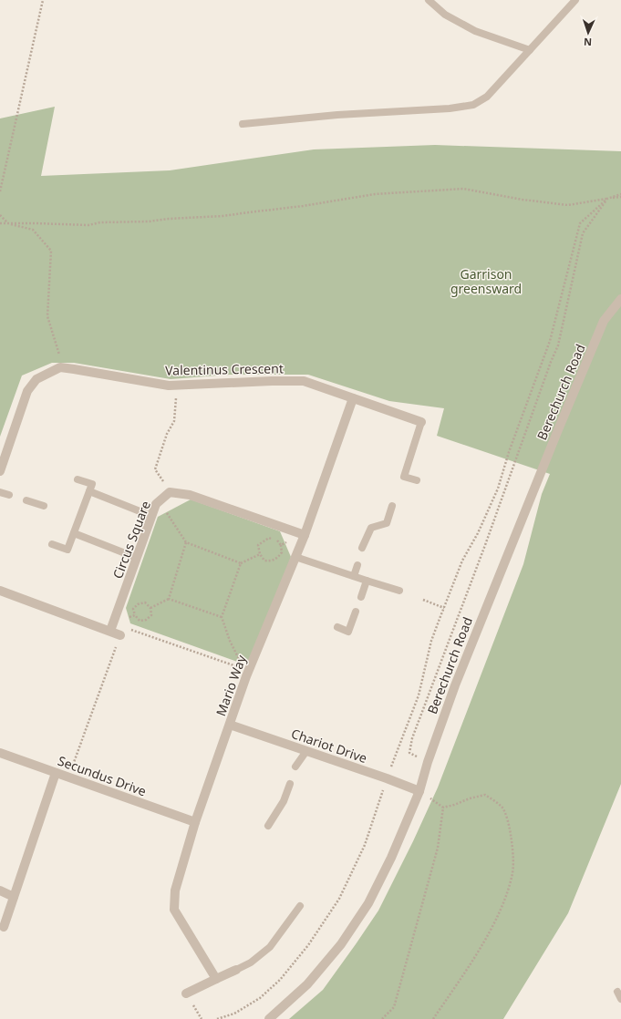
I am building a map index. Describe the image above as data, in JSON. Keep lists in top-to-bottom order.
{
  "streets": {
    "street": [
      "Valentinus Crescent",
      "Berechurch Road",
      "Circus Square",
      "Mario Way",
      "Chariot Drive",
      "Secundus Drive"
    ]
  },
  "crossings": [
    ["Valentinus Crescent", "Mario Way"],
    ["Berechurch Road", "Chariot Drive"],
    ["Mario Way", "Chariot Drive"],
    ["Mario Way", "Secundus Drive"]
  ],
  "parks": ["Garrison greensward"],
  "north": "bottom"
}
